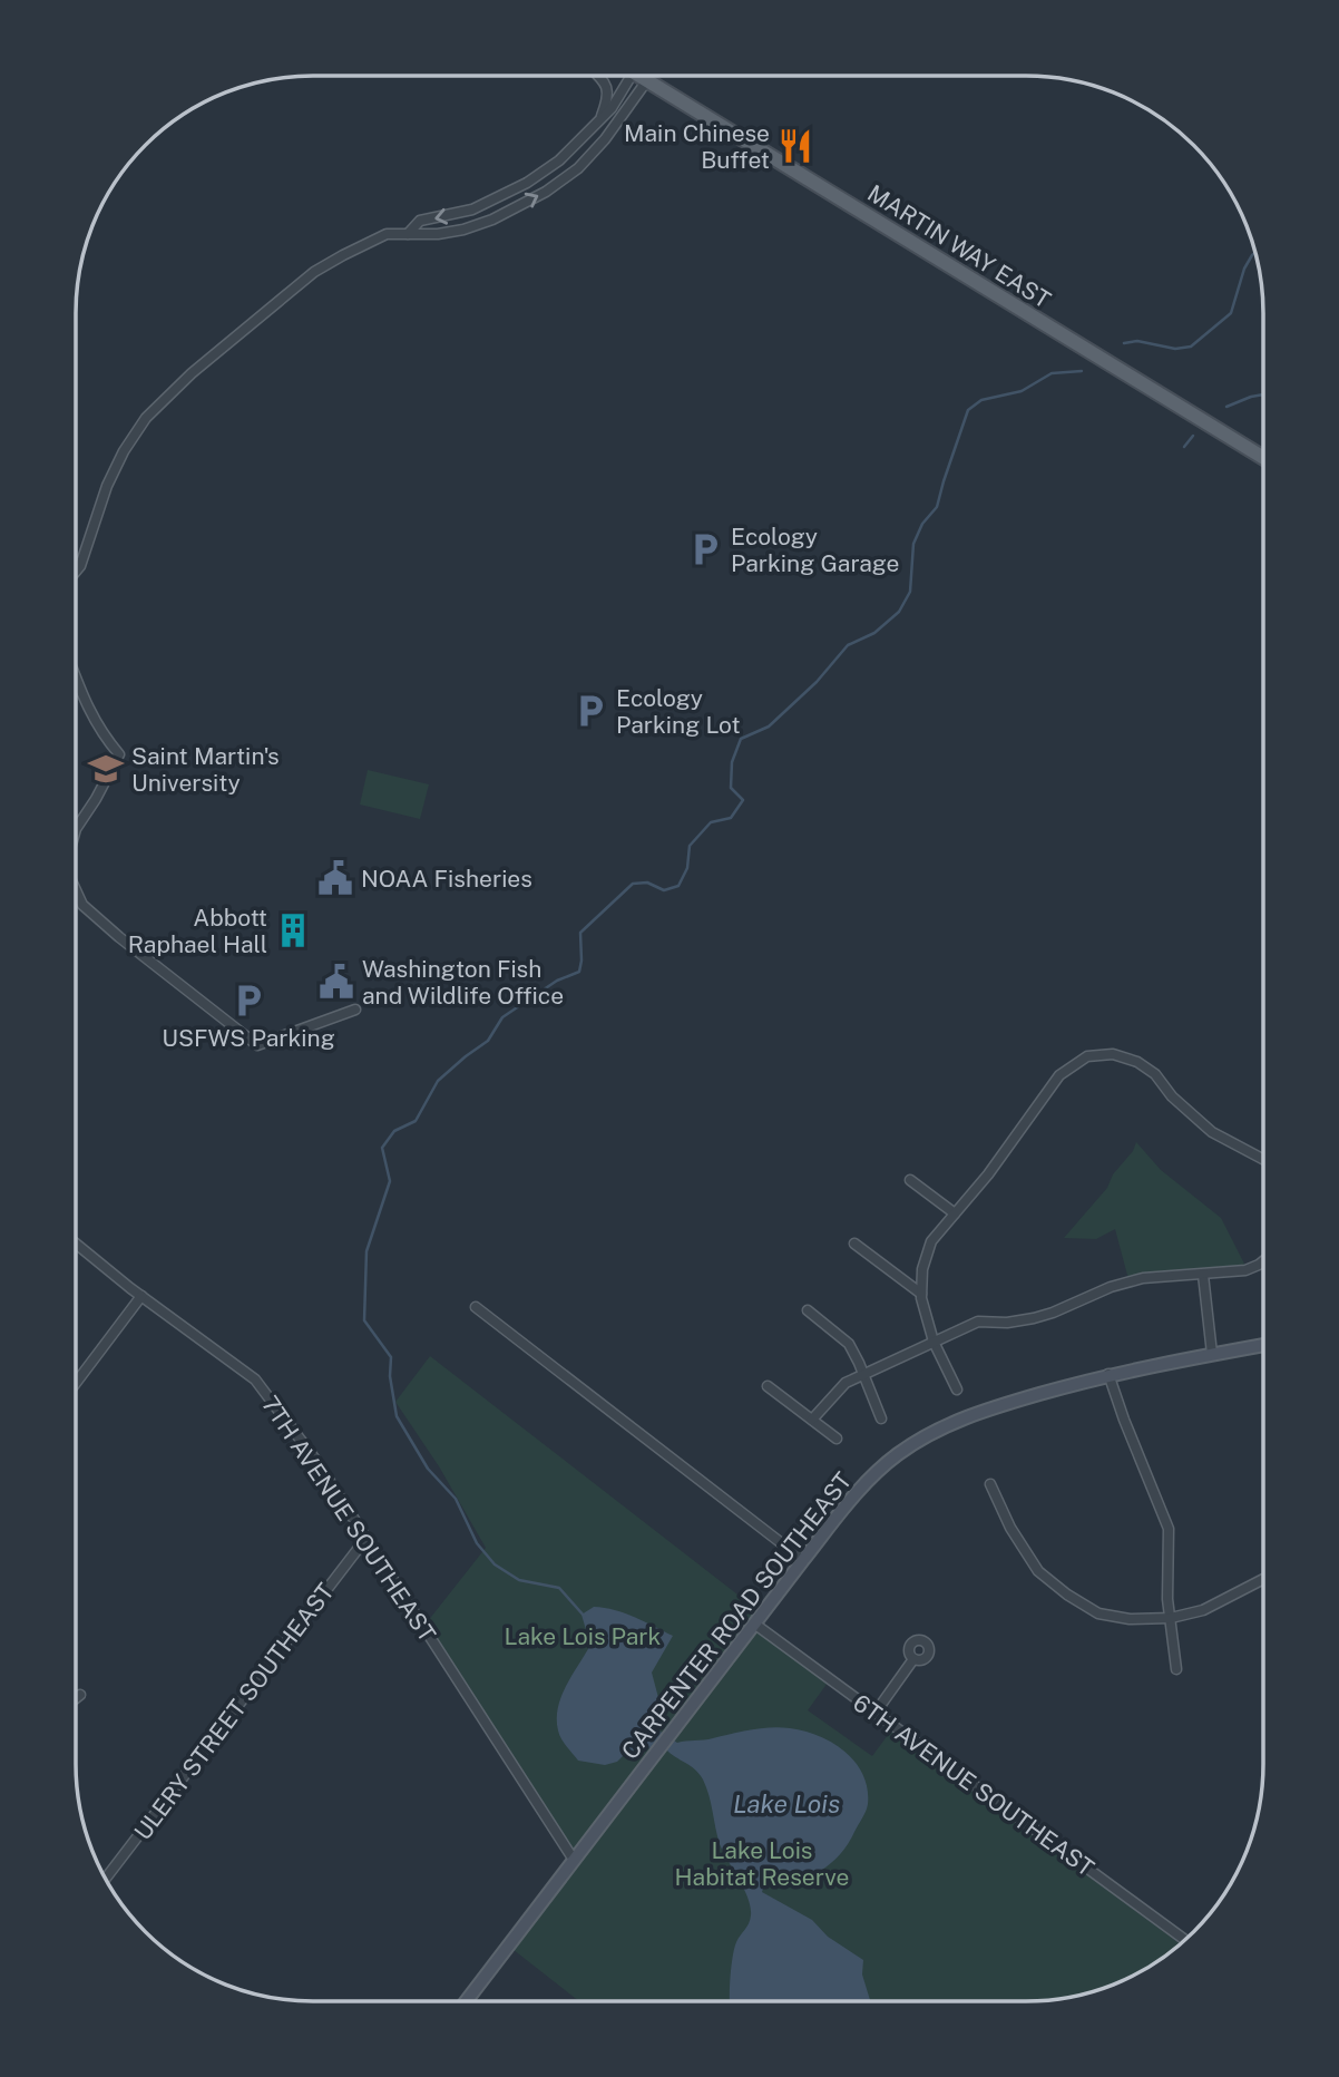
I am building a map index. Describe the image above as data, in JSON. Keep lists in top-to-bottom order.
{
  "streets": {
    "main road": ["MARTIN WAY EAST", "CARPENTER ROAD SOUTHEAST"],
    "street": ["7TH AVENUE SOUTHEAST", "ULERY STREET SOUTHEAST", "6TH AVENUE SOUTHEAST"]
  },
  "crossings": [
    ["7TH AVENUE SOUTHEAST", "CARPENTER ROAD SOUTHEAST"],
    ["7TH AVENUE SOUTHEAST", "ULERY STREET SOUTHEAST"],
    ["CARPENTER ROAD SOUTHEAST", "6TH AVENUE SOUTHEAST"]
  ],
  "water": ["Lake Lois"],
  "parks": ["Lake Lois Park", "Lake Lois Habitat Reserve"],
  "places": {
    "restaurant": ["Main Chinese Buffet"],
    "parking": ["Ecology Parking Garage", "Ecology Parking Lot", "USFWS Parking"],
    "school or university": ["Saint Martin's University"],
    "public building": ["NOAA Fisheries", "Washington Fish and Wildlife Office"],
    "building": ["Abbott Raphael Hall"]
  }
}
